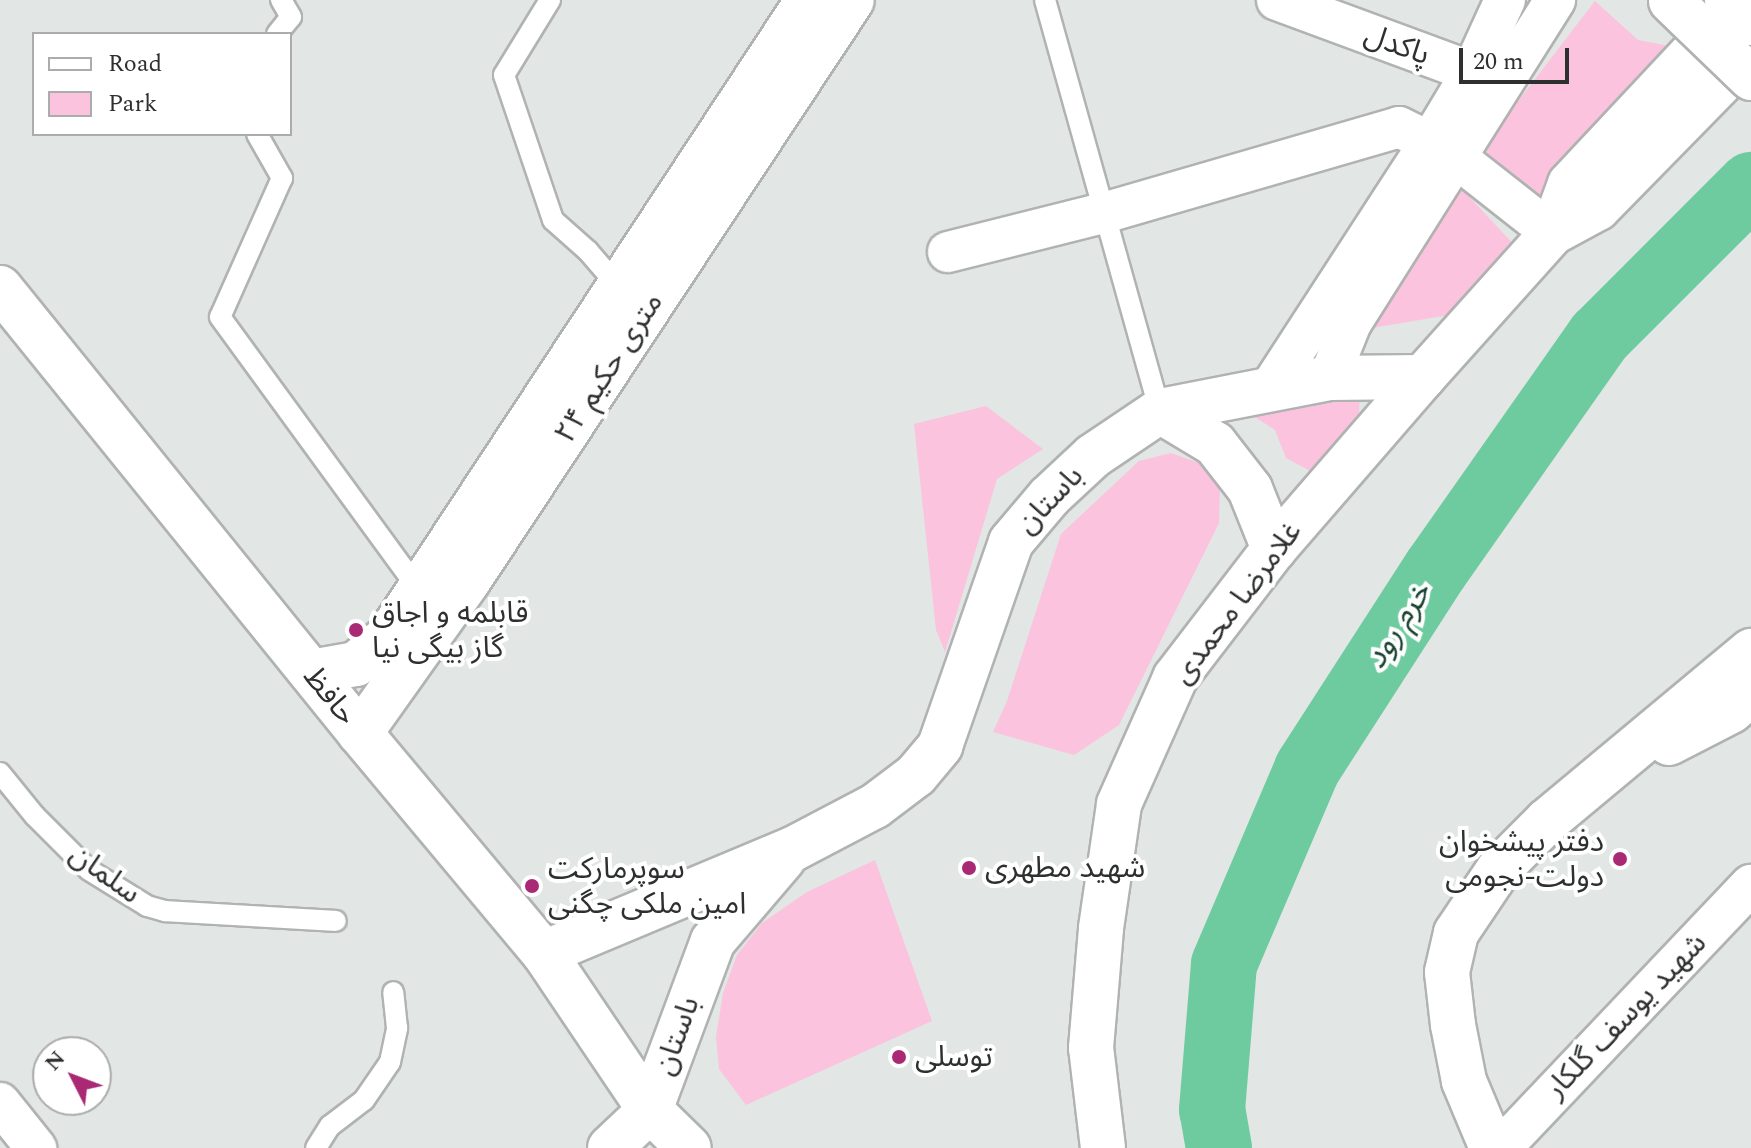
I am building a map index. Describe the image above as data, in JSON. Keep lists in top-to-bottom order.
{
  "streets": {
    "main road": [
      "۲۴ متری حکیم",
      "باستان",
      "غلامرضا محمدی",
      "حافظ"
    ],
    "street": ["پاکدل", "شهید یوسف گلکار"],
    "lane": ["سلمان"]
  },
  "crossings": [
    ["۲۴ متری حکیم", "حافظ"],
    ["باستان", "غلامرضا محمدی"],
    ["باستان", "حافظ"]
  ],
  "water": ["خرم رود"],
  "places": [
    "قابلمه و اجاق گاز بیگی نیا",
    "دفتر پیشخوان دولت-نجومی",
    "شهید مطهری",
    "سوپرمارکت امین ملکی چگنی",
    "توسلی"
  ],
  "legend": ["Road", "Park"],
  "scale_bar": "20 m",
  "north": "top left"
}
